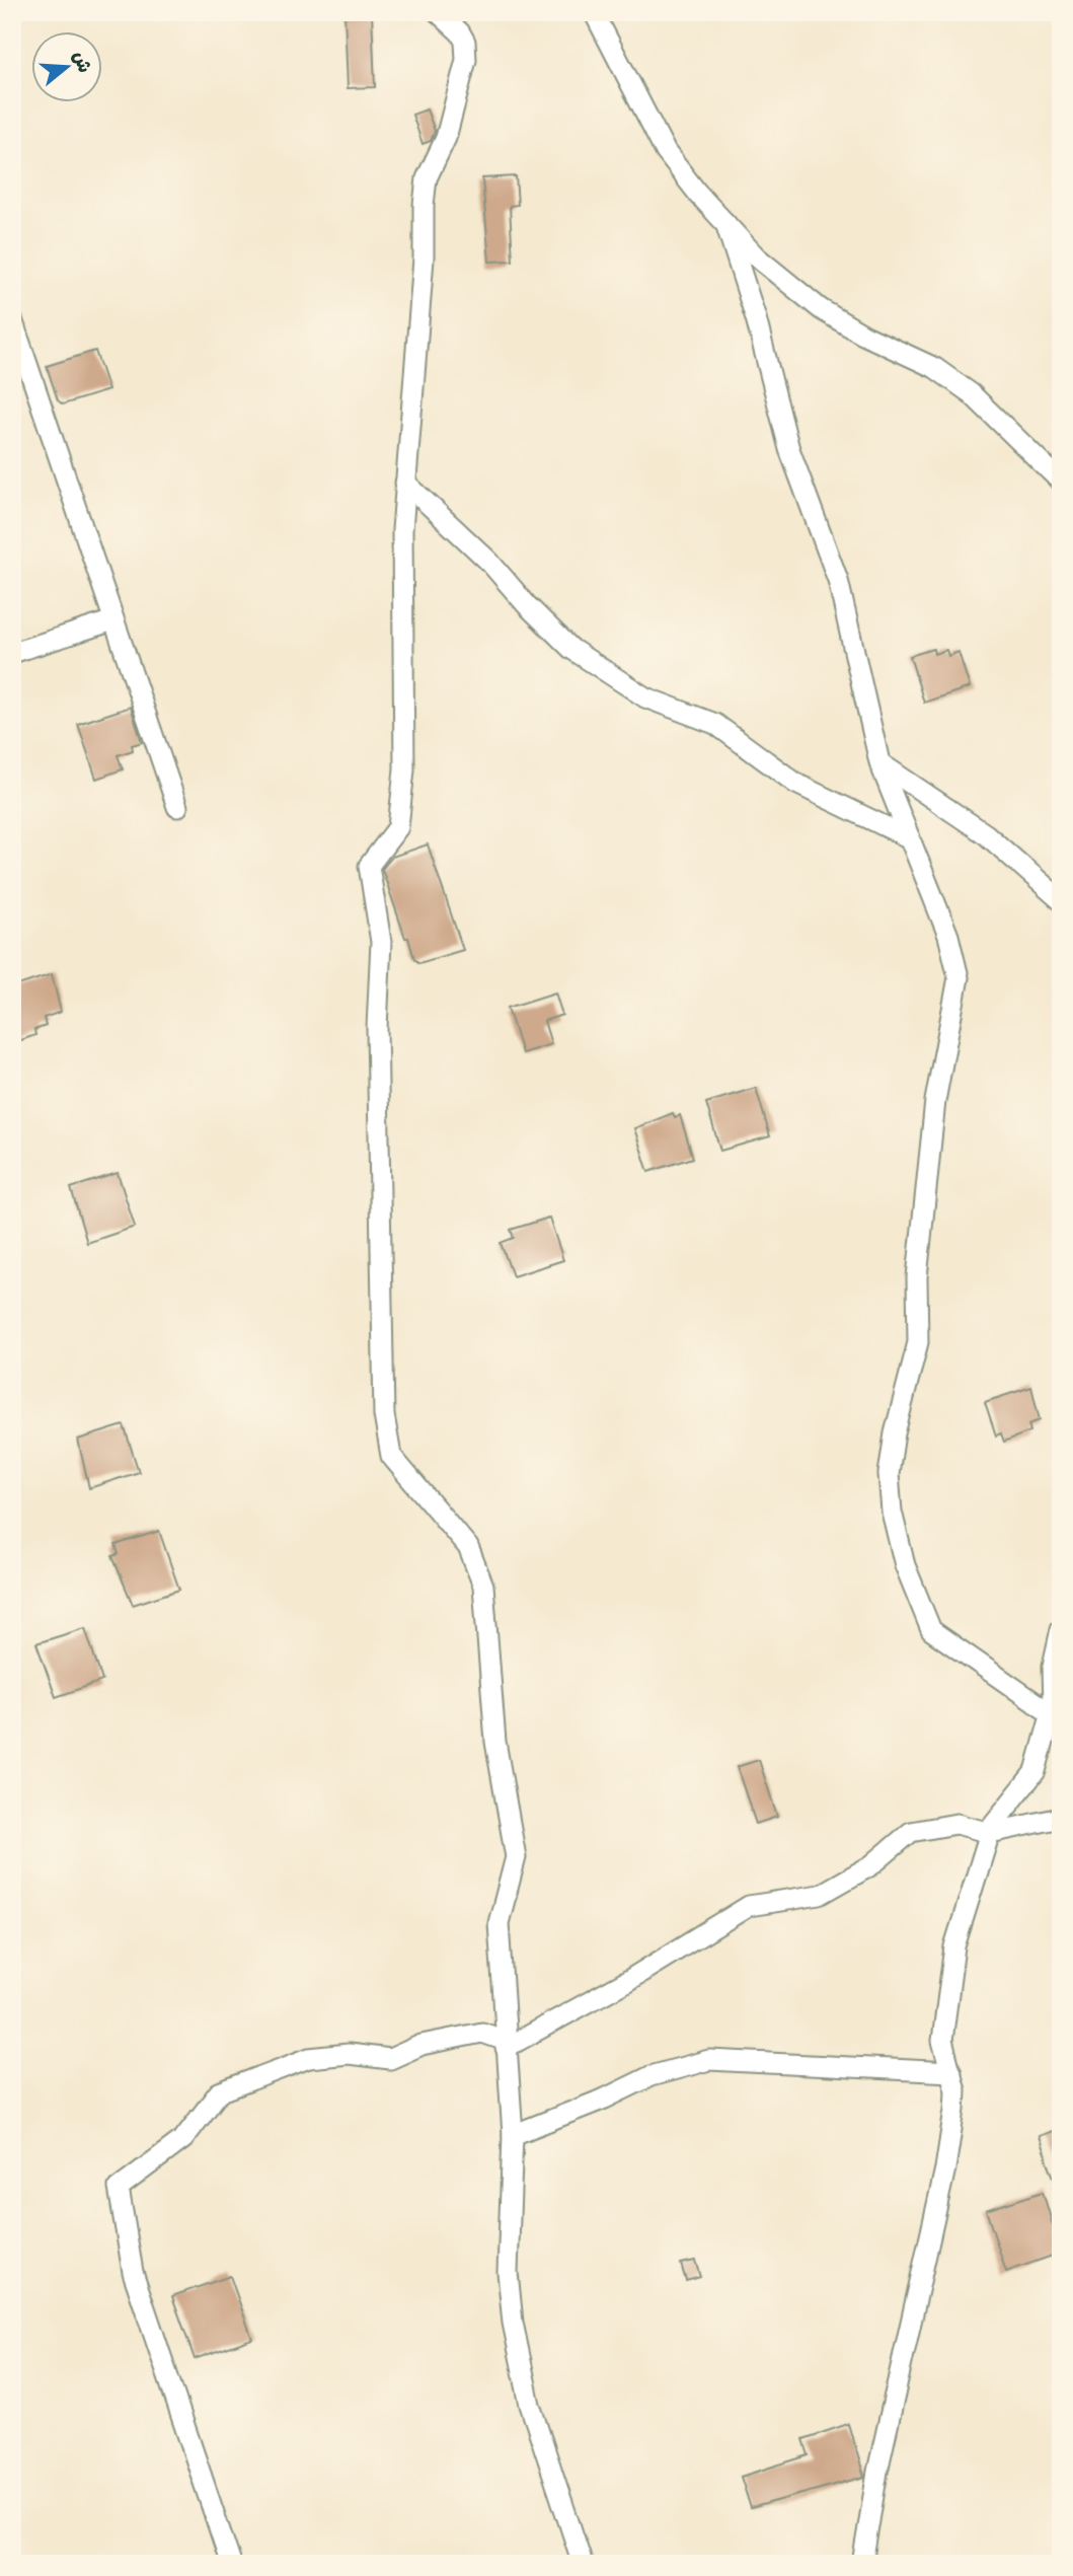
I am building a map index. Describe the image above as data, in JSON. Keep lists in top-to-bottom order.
{
  "north": "right"
}
